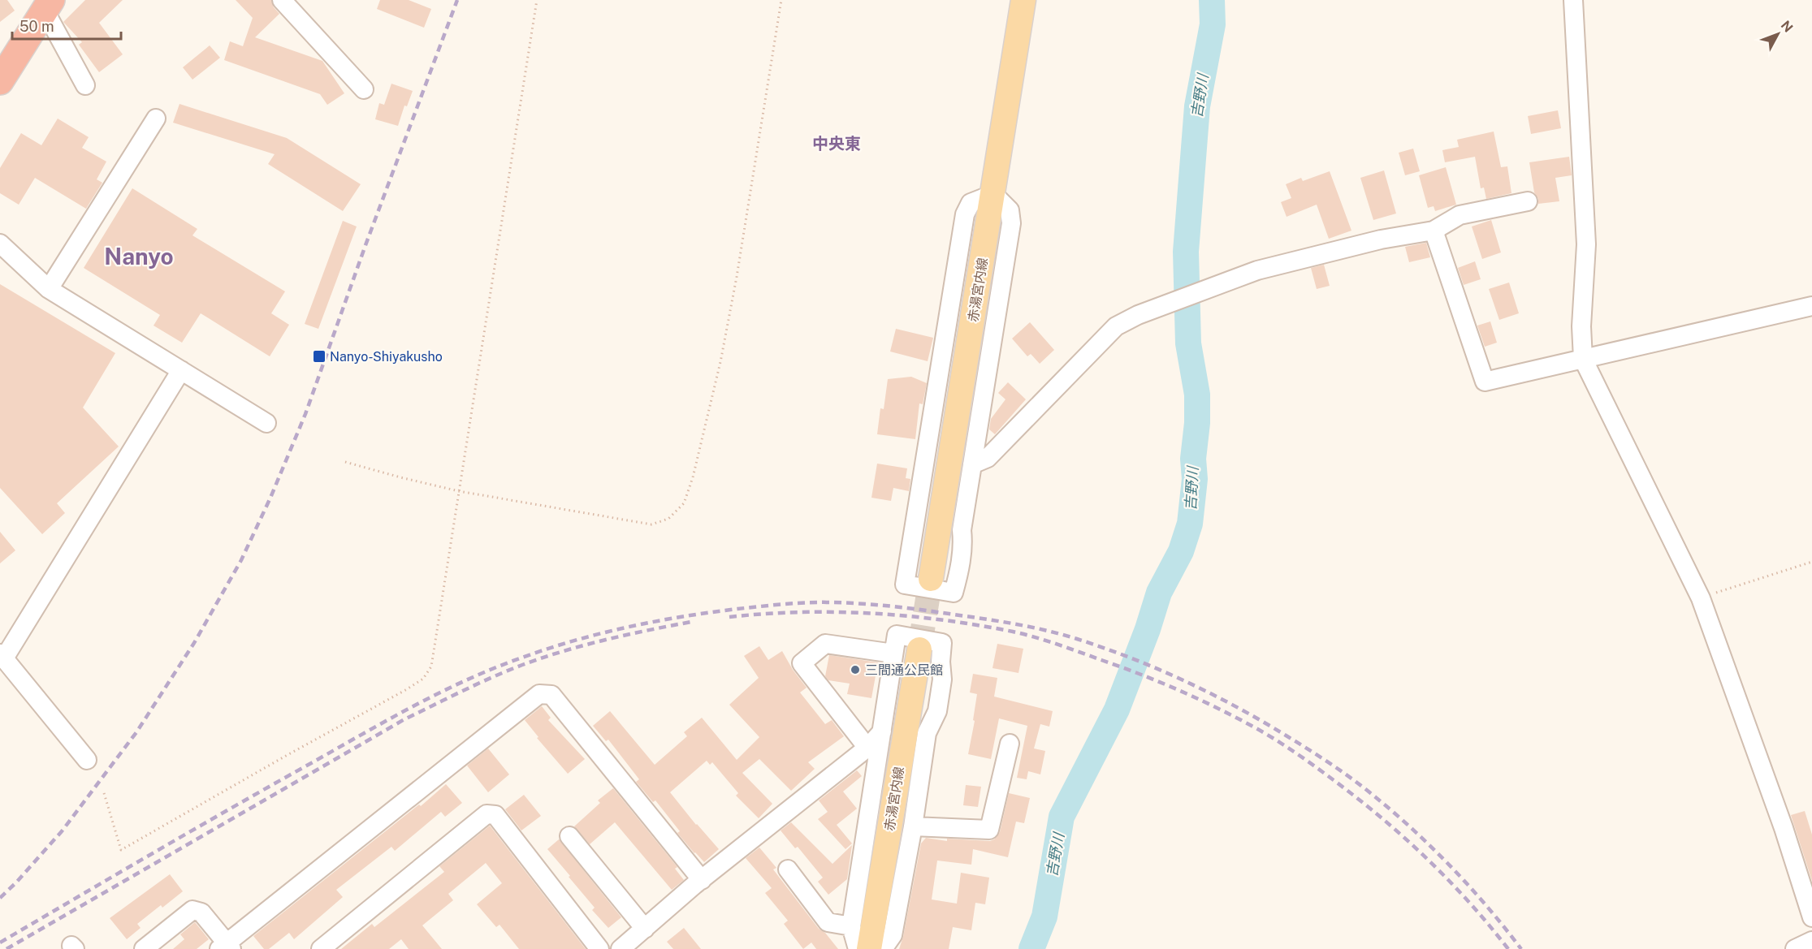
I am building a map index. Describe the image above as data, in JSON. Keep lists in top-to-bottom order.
{
  "streets": {
    "main road": ["赤湯宮内線"]
  },
  "districts": ["中央東", "Nanyo"],
  "water": ["吉野川"],
  "places": {
    "transit": ["Nanyo-Shiyakusho"],
    "other": ["三間通公民館"]
  },
  "scale_bar": "50 m",
  "north": "top right"
}
